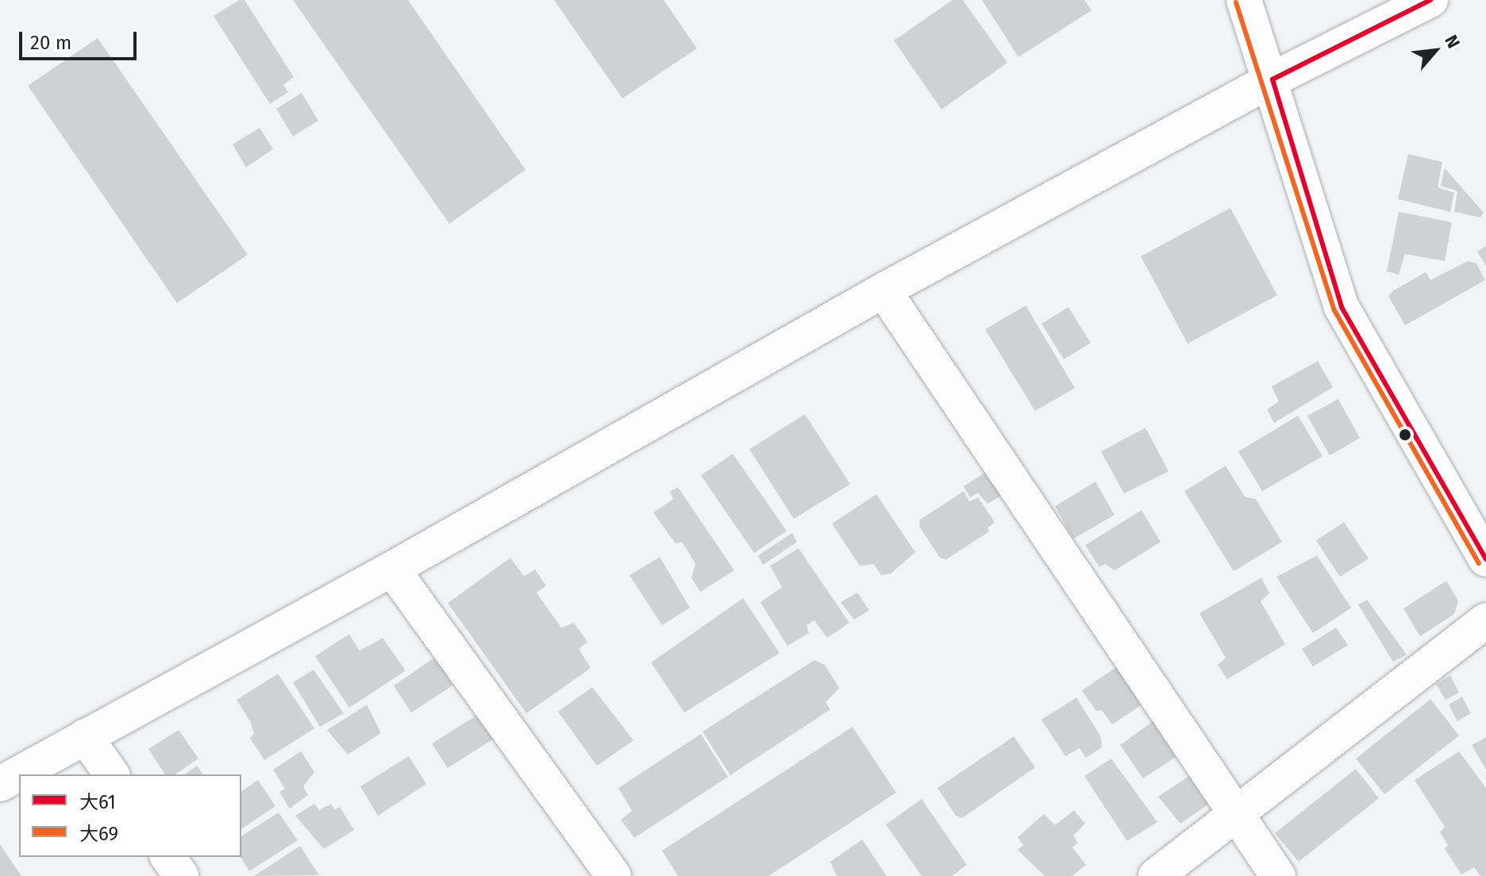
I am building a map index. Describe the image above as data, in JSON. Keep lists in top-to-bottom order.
{
  "lines": ["transit line 大61", "transit line 大69"],
  "legend": ["大61", "大69"],
  "scale_bar": "20 m",
  "north": "top right"
}
